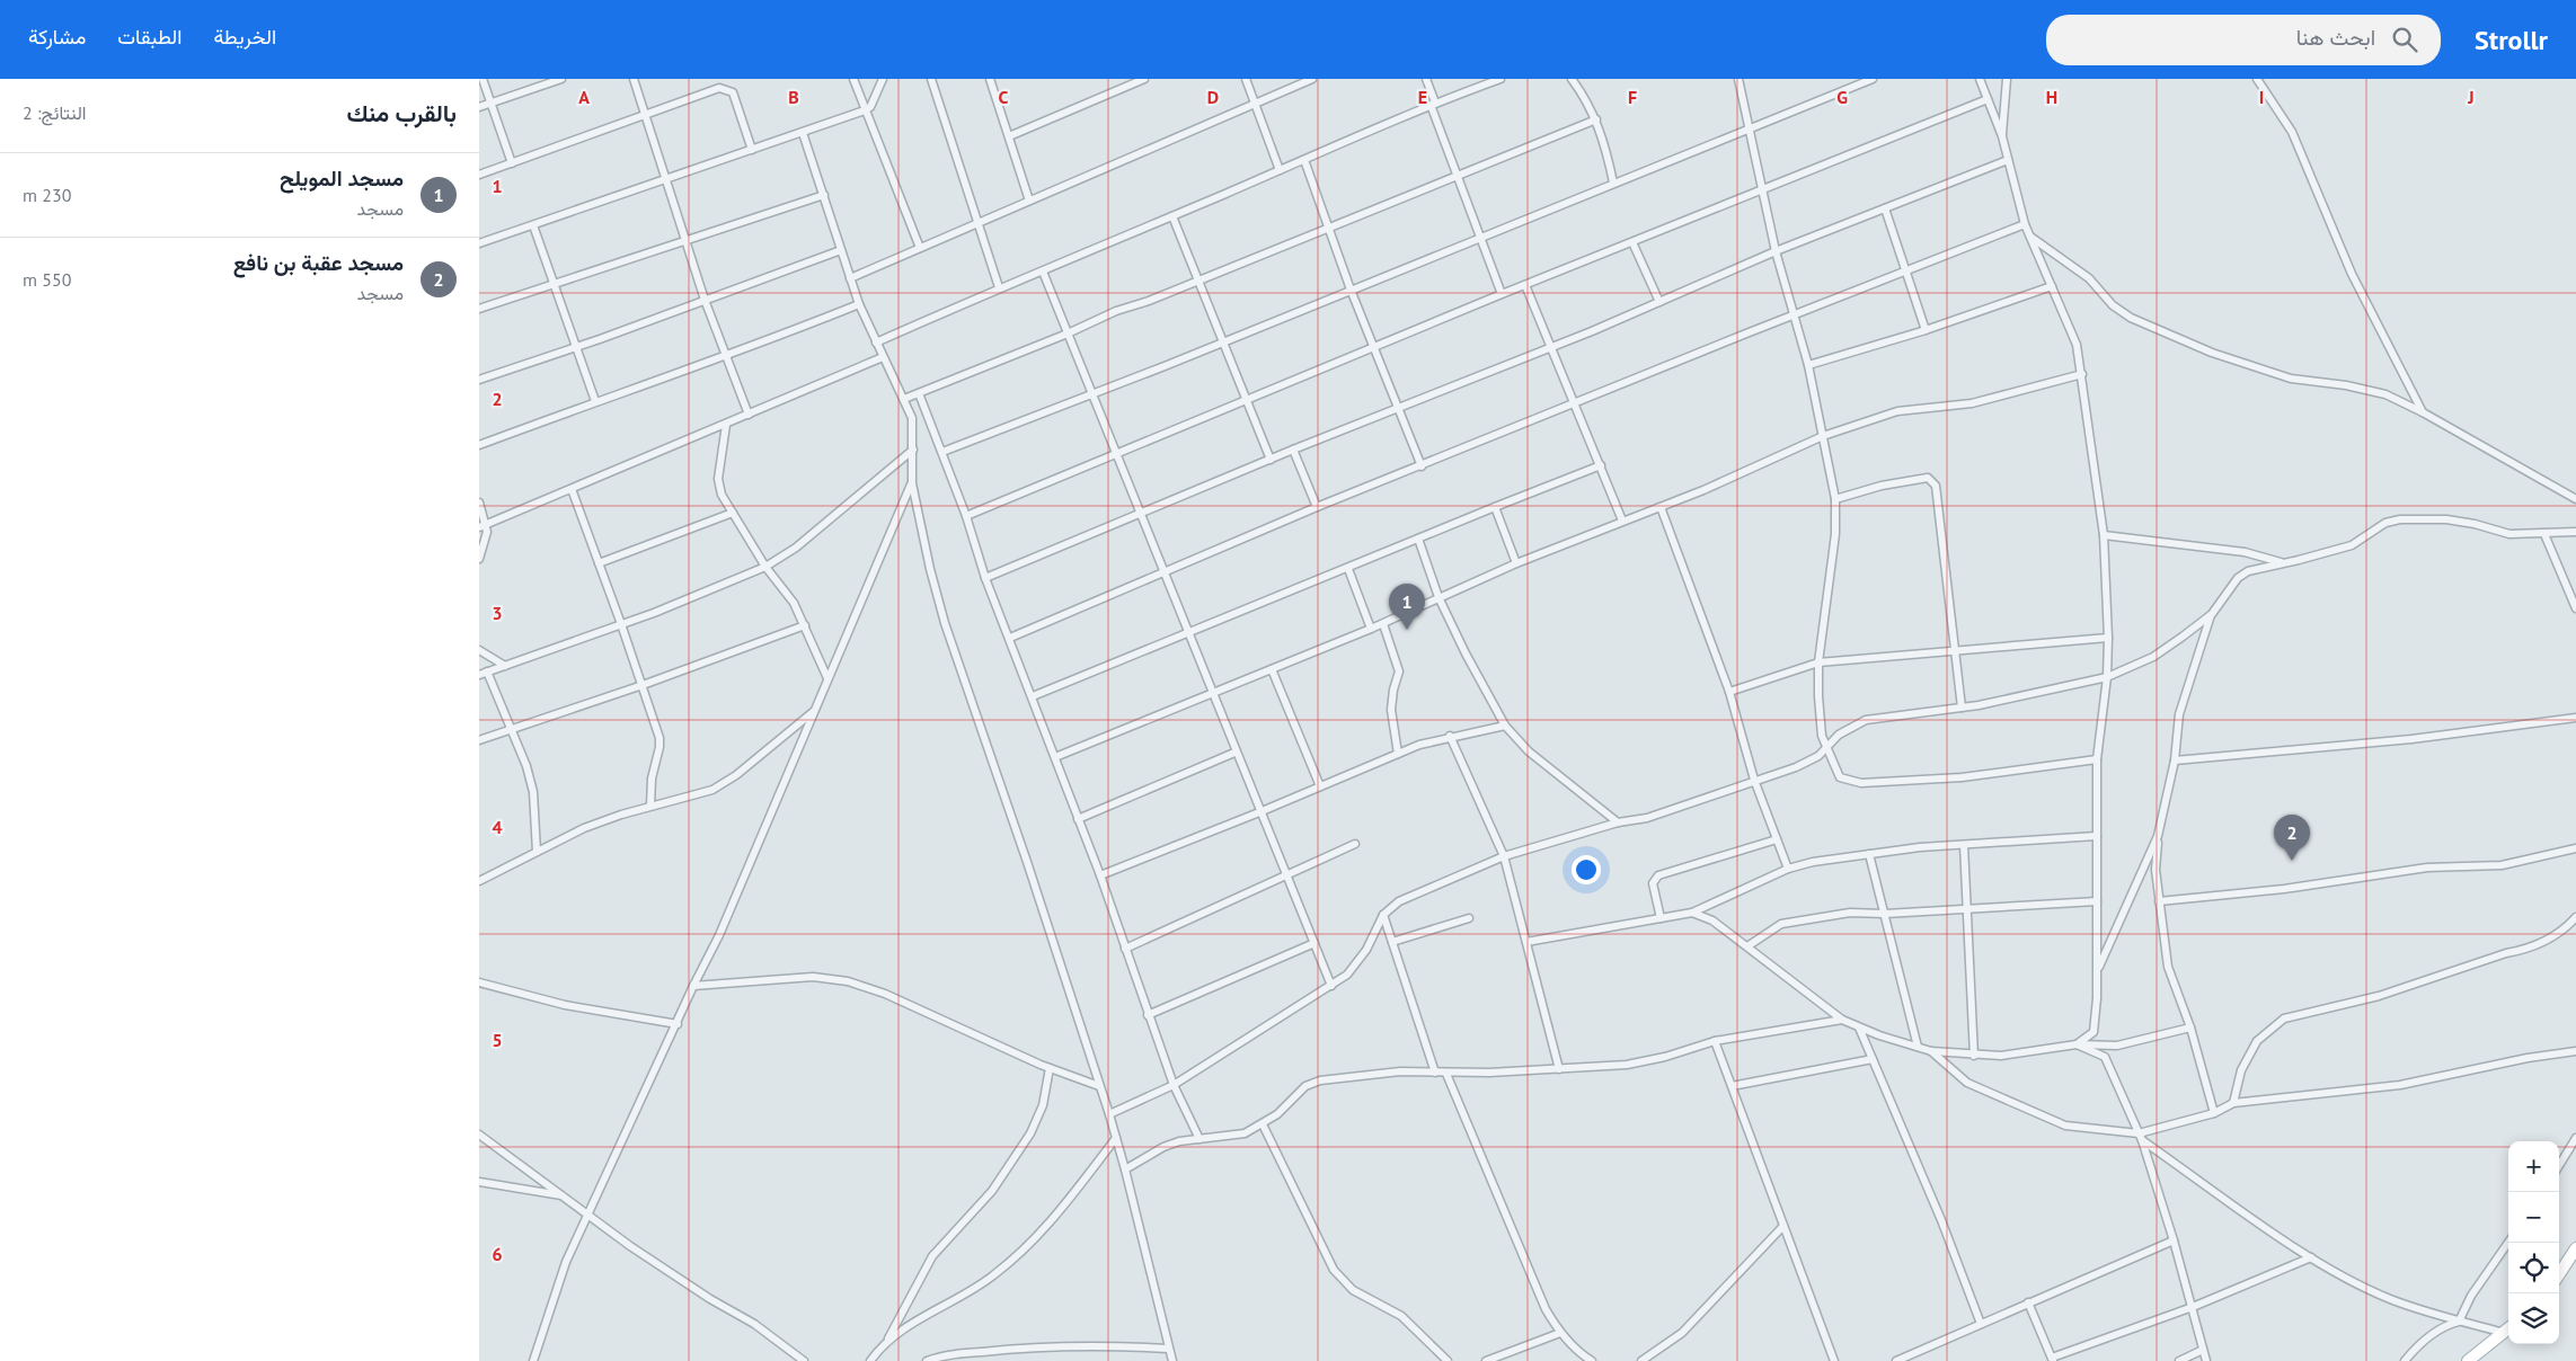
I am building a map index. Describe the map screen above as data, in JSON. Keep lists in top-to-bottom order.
{
  "page": {
    "header": "Strollr",
    "search": "ابحث هنا",
    "nav": ["الخريطة", "الطبقات", "مشاركة"],
    "heading": ["بالقرب منك", "النتائج: 2"],
    "list": [
      {
        "mark": "1",
        "name": "مسجد المويلح",
        "note": "مسجد",
        "value": "230 m"
      },
      {
        "mark": "2",
        "name": "مسجد عقبة بن نافع",
        "note": "مسجد",
        "value": "550 m"
      }
    ],
    "pins": ["1", "2"],
    "map_buttons": ["+", "−"]
  },
  "grid": {
    "columns": [
      "A",
      "B",
      "C",
      "D",
      "E",
      "F",
      "G",
      "H",
      "I",
      "J"
    ],
    "rows": [
      "1",
      "2",
      "3",
      "4",
      "5",
      "6"
    ]
  }
}
